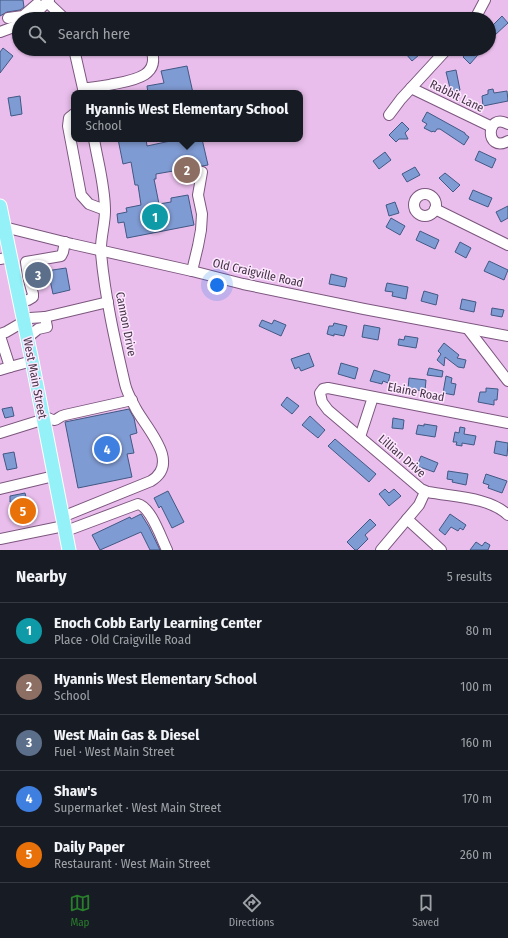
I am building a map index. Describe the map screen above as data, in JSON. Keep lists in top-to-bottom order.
{
  "streets": {
    "main road": ["West Main Street"],
    "street": [
      "Rabbit Lane",
      "Old Craigville Road",
      "Cannon Drive",
      "Elaine Road",
      "Lillian Drive"
    ]
  },
  "crossings": [
    ["Old Craigville Road", "Cannon Drive"],
    ["Old Craigville Road", "West Main Street"],
    ["Cannon Drive", "West Main Street"],
    ["Elaine Road", "Lillian Drive"]
  ],
  "page": {
    "search": "Search here",
    "popup": ["Hyannis West Elementary School", "School"],
    "pins": [
      "2",
      "1",
      "3",
      "4",
      "5"
    ],
    "heading": ["Nearby", "5 results"],
    "list": [
      {
        "mark": "1",
        "name": "Enoch Cobb Early Learning Center",
        "note": "Place · Old Craigville Road",
        "value": "80 m"
      },
      {
        "mark": "2",
        "name": "Hyannis West Elementary School",
        "note": "School",
        "value": "100 m"
      },
      {
        "mark": "3",
        "name": "West Main Gas & Diesel",
        "note": "Fuel · West Main Street",
        "value": "160 m"
      },
      {
        "mark": "4",
        "name": "Shaw's",
        "note": "Supermarket · West Main Street",
        "value": "170 m"
      },
      {
        "mark": "5",
        "name": "Daily Paper",
        "note": "Restaurant · West Main Street",
        "value": "260 m"
      }
    ],
    "nav": ["Map", "Directions", "Saved"]
  }
}
